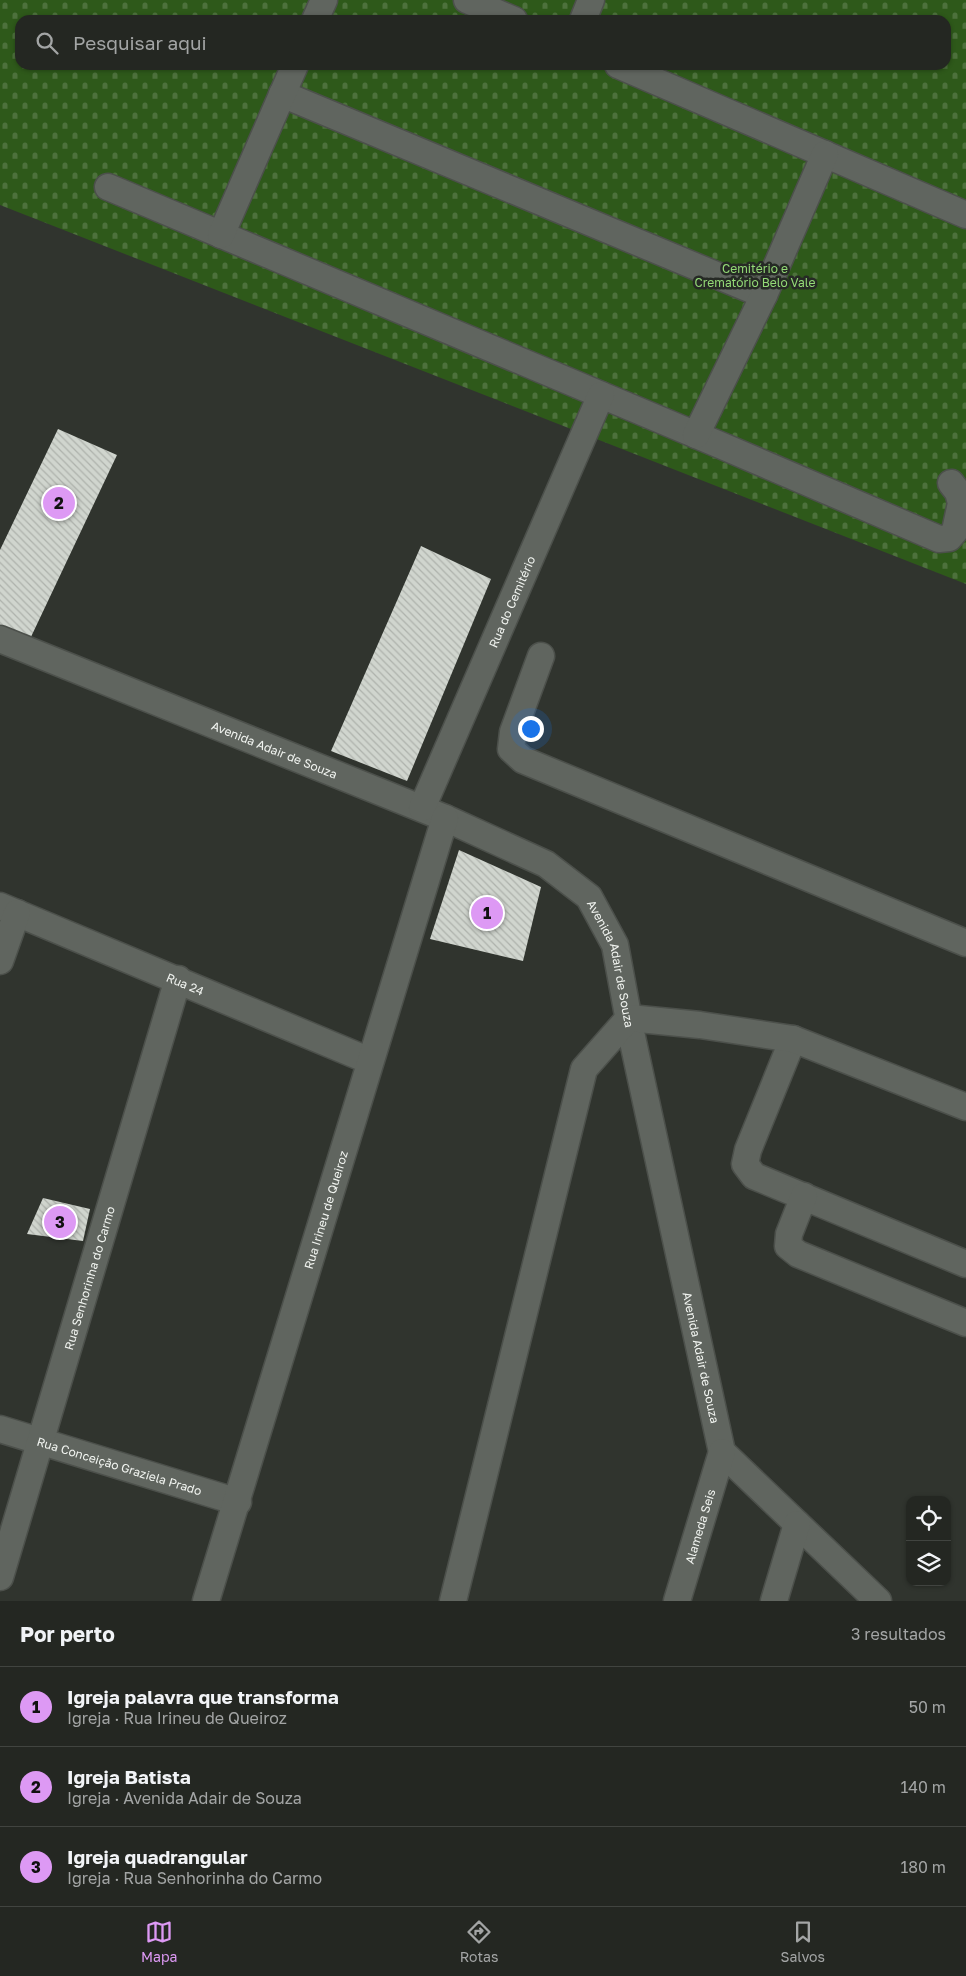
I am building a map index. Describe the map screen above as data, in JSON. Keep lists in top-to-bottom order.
{
  "streets": {
    "street": [
      "Rua do Cemitério",
      "Avenida Adair de Souza",
      "Rua 24",
      "Rua Irineu de Queiroz",
      "Rua Senhorinha do Carmo",
      "Rua Conceição Graziela Prado",
      "Alameda Seis"
    ]
  },
  "crossings": [
    ["Rua do Cemitério", "Avenida Adair de Souza"],
    ["Avenida Adair de Souza", "Rua Irineu de Queiroz"],
    ["Avenida Adair de Souza", "Alameda Seis"],
    ["Rua 24", "Rua Irineu de Queiroz"],
    ["Rua 24", "Rua Senhorinha do Carmo"],
    ["Rua Irineu de Queiroz", "Rua Conceição Graziela Prado"],
    ["Rua Senhorinha do Carmo", "Rua Conceição Graziela Prado"]
  ],
  "parks": ["Cemitério e Crematório Belo Vale"],
  "page": {
    "search": "Pesquisar aqui",
    "pins": ["2", "1", "3"],
    "heading": ["Por perto", "3 resultados"],
    "list": [
      {
        "mark": "1",
        "name": "Igreja palavra que transforma",
        "note": "Igreja · Rua Irineu de Queiroz",
        "value": "50 m"
      },
      {
        "mark": "2",
        "name": "Igreja Batista",
        "note": "Igreja · Avenida Adair de Souza",
        "value": "140 m"
      },
      {
        "mark": "3",
        "name": "Igreja quadrangular",
        "note": "Igreja · Rua Senhorinha do Carmo",
        "value": "180 m"
      }
    ],
    "nav": ["Mapa", "Rotas", "Salvos"]
  }
}
